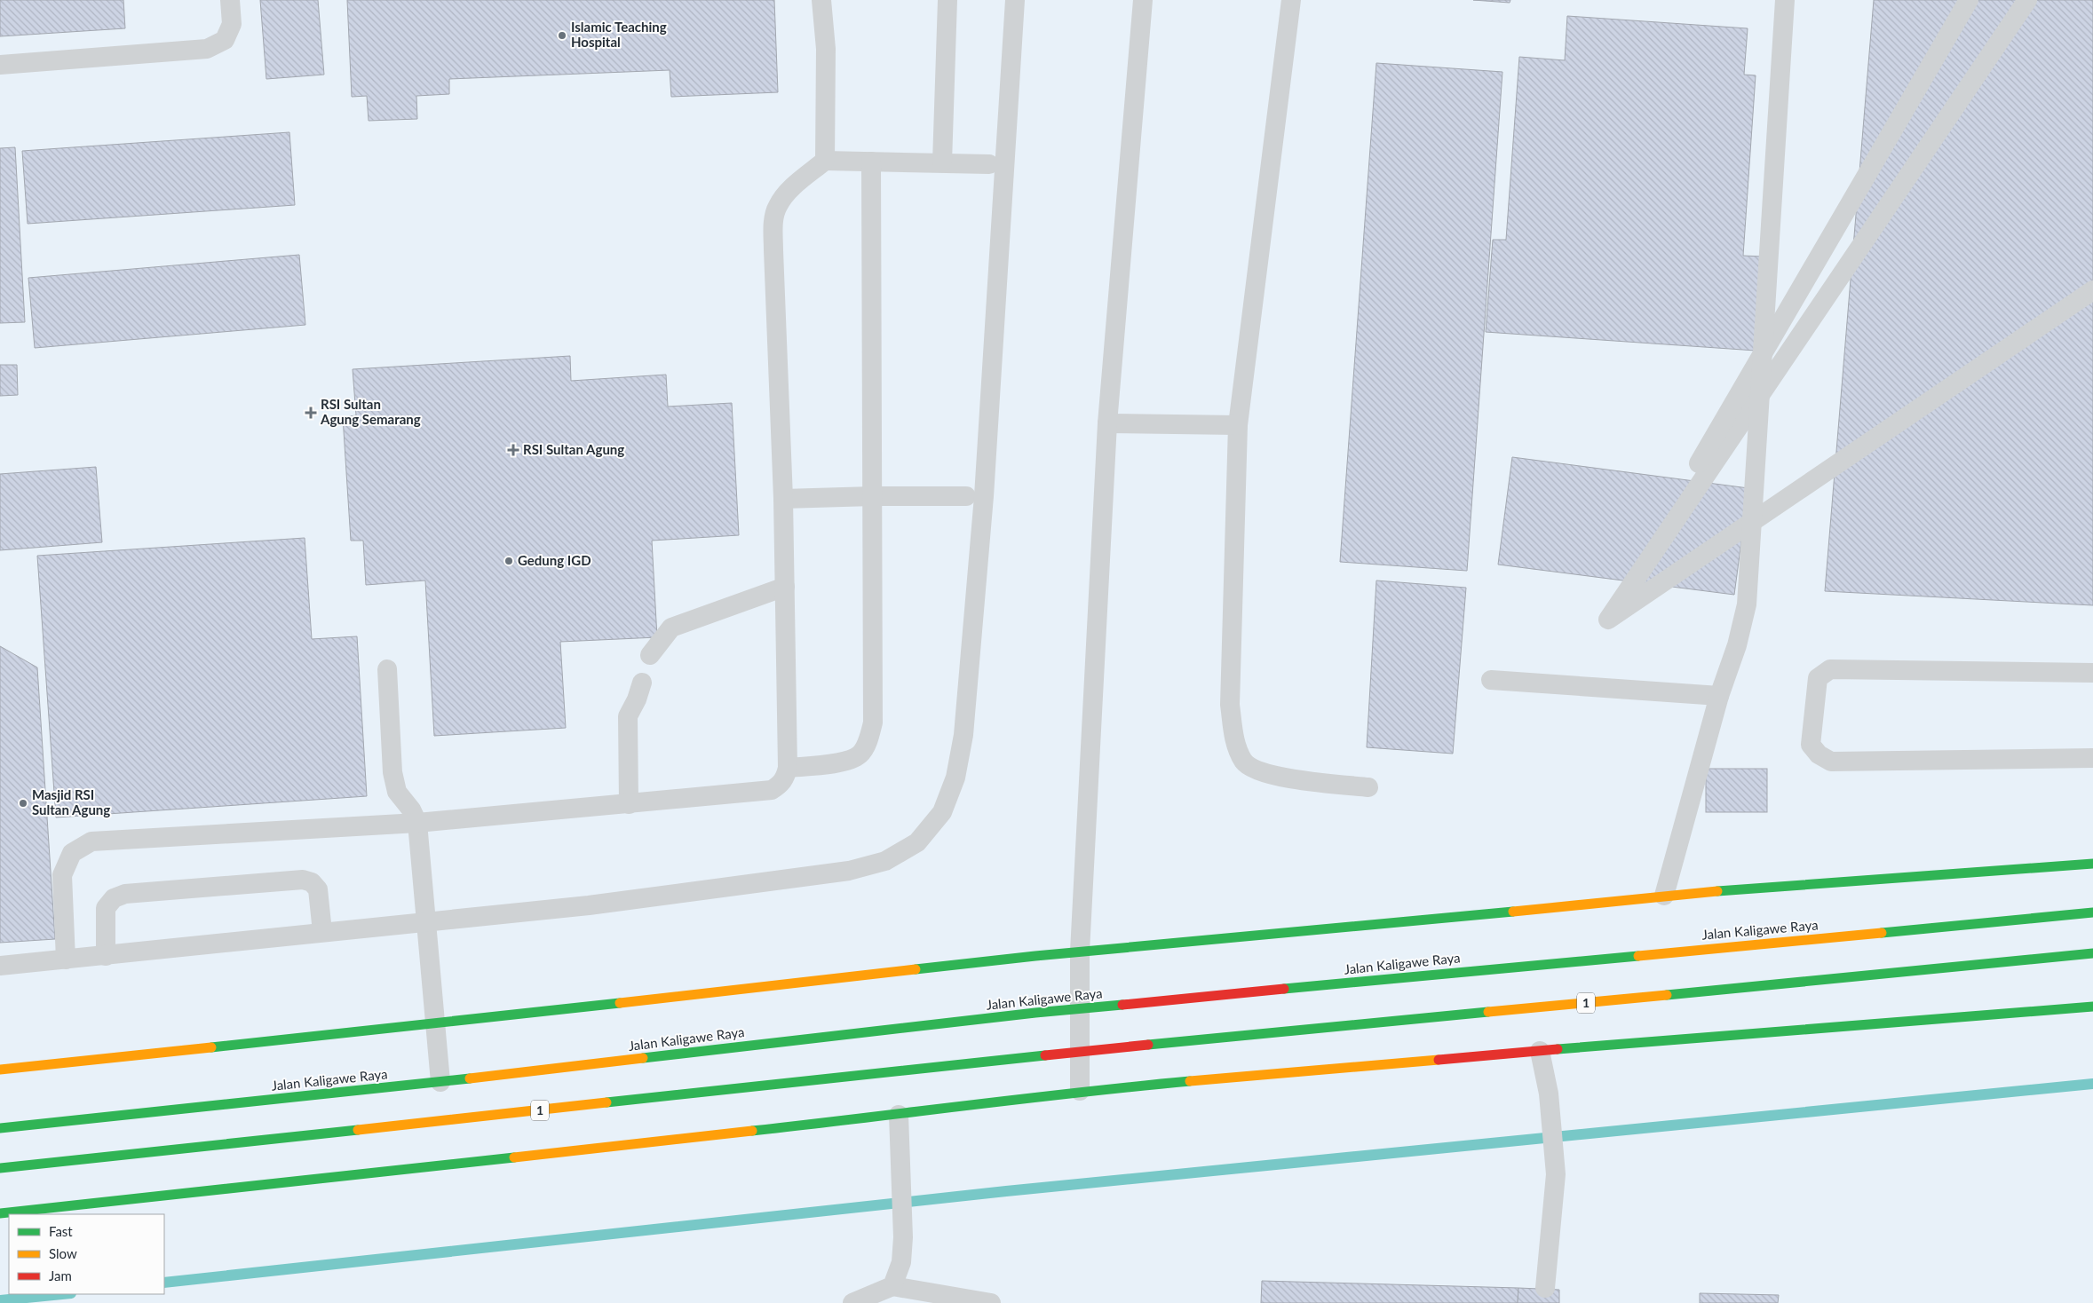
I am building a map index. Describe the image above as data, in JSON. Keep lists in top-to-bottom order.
{
  "streets": {
    "highway": ["Jalan Kaligawe Raya", "1"]
  },
  "places": {
    "other": ["Islamic Teaching Hospital", "Gedung IGD", "Masjid RSI Sultan Agung"],
    "health": ["RSI Sultan Agung Semarang", "RSI Sultan Agung"]
  },
  "legend": ["Fast", "Slow", "Jam"]
}
